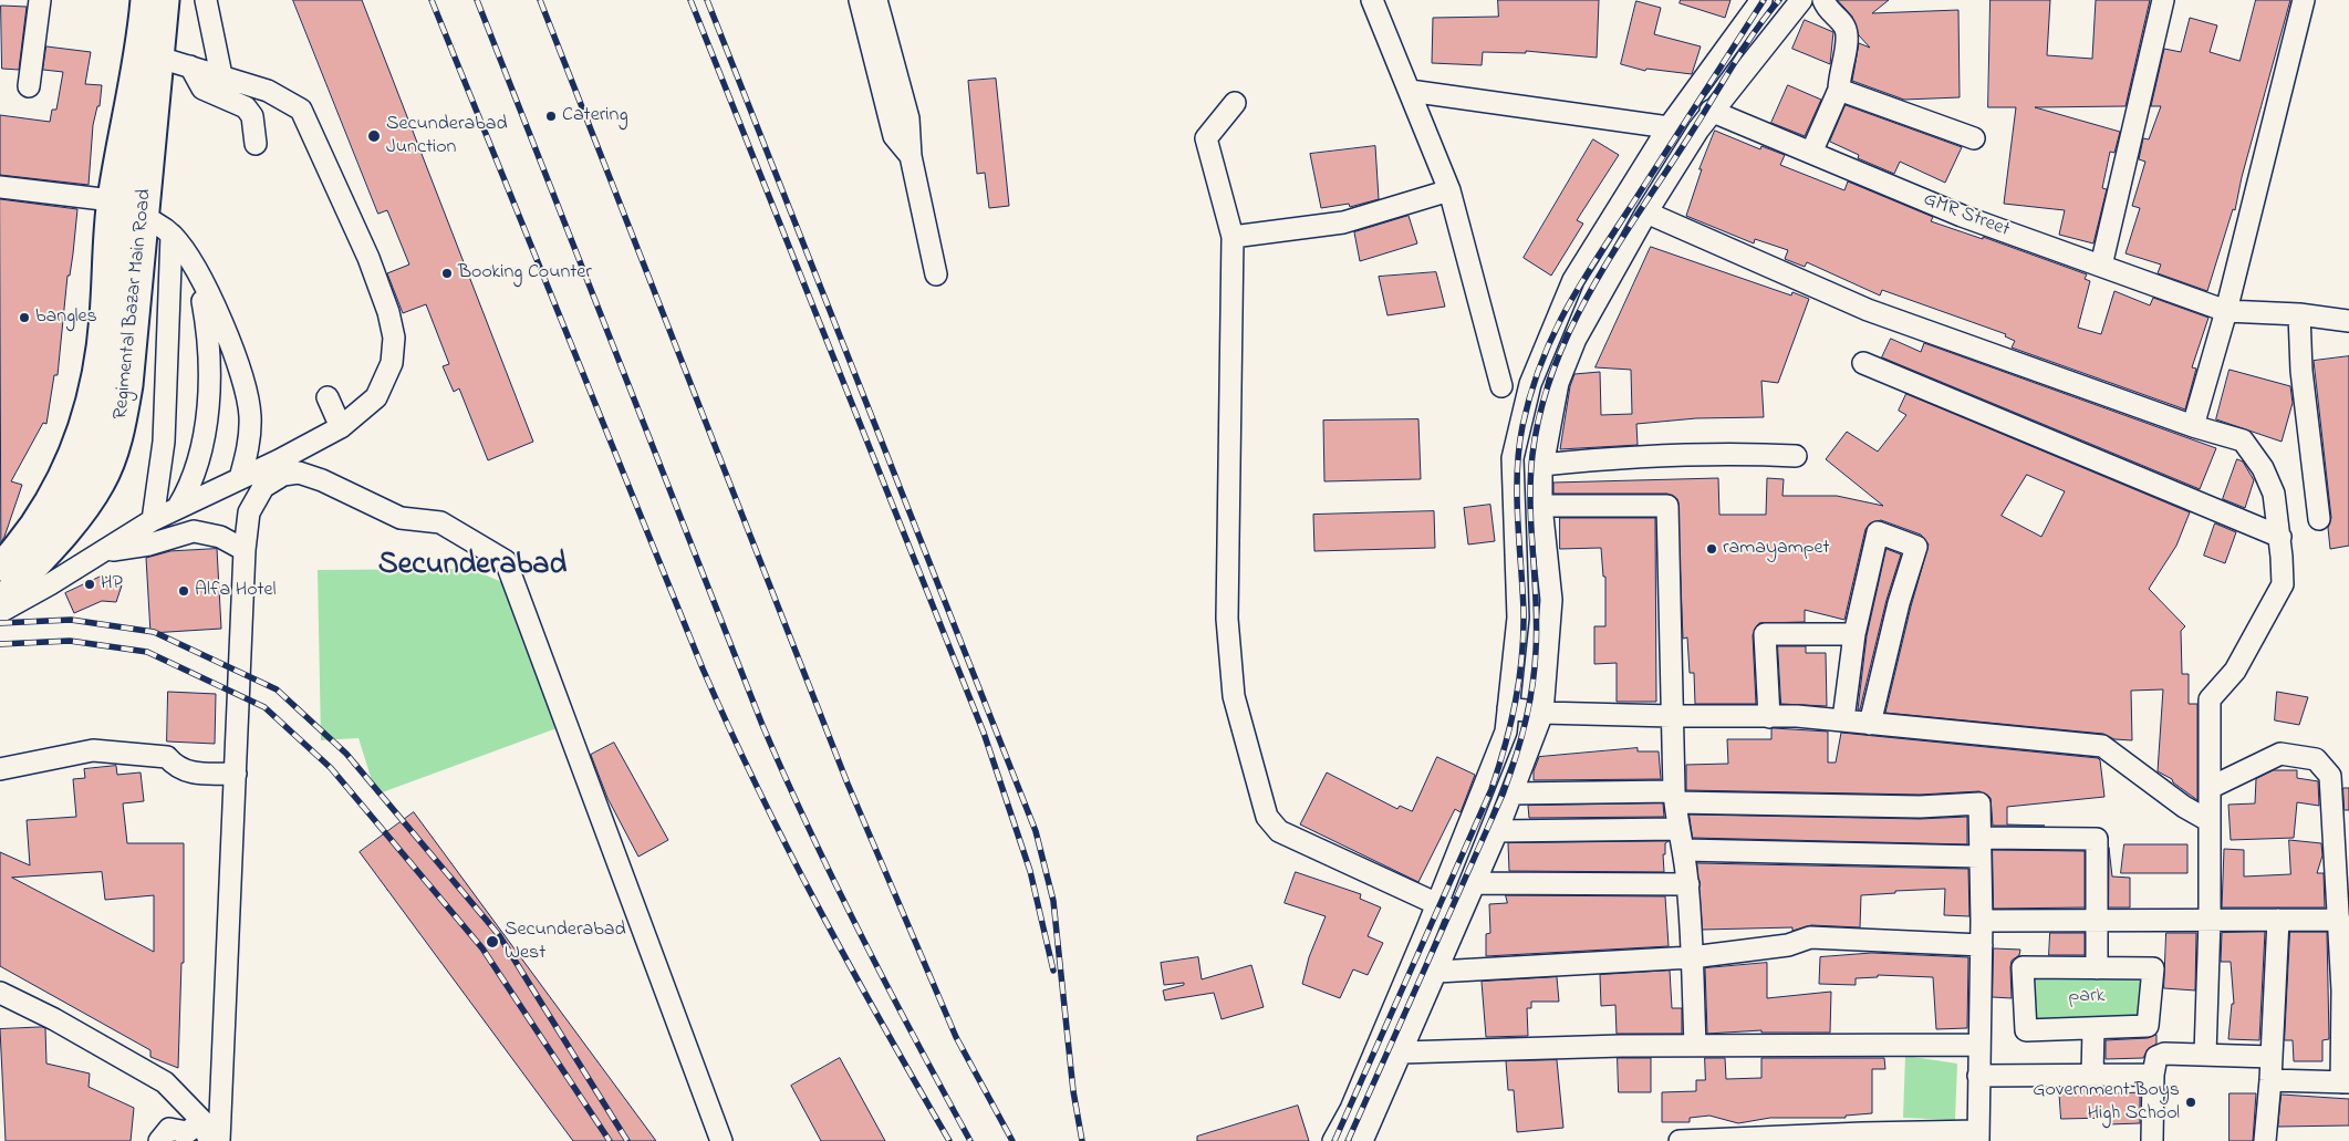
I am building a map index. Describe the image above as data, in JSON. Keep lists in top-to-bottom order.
{
  "streets": {
    "main road": ["Regimental Bazar Main Road"],
    "street": ["GMR Street"]
  },
  "districts": ["Secunderabad"],
  "parks": ["park"],
  "places": [
    "Catering",
    "Secunderabad Junction",
    "Booking Counter",
    "bangles",
    "ramayampet",
    "HP",
    "Alfa Hotel",
    "Secunderabad West",
    "Government Boys High School"
  ]
}
